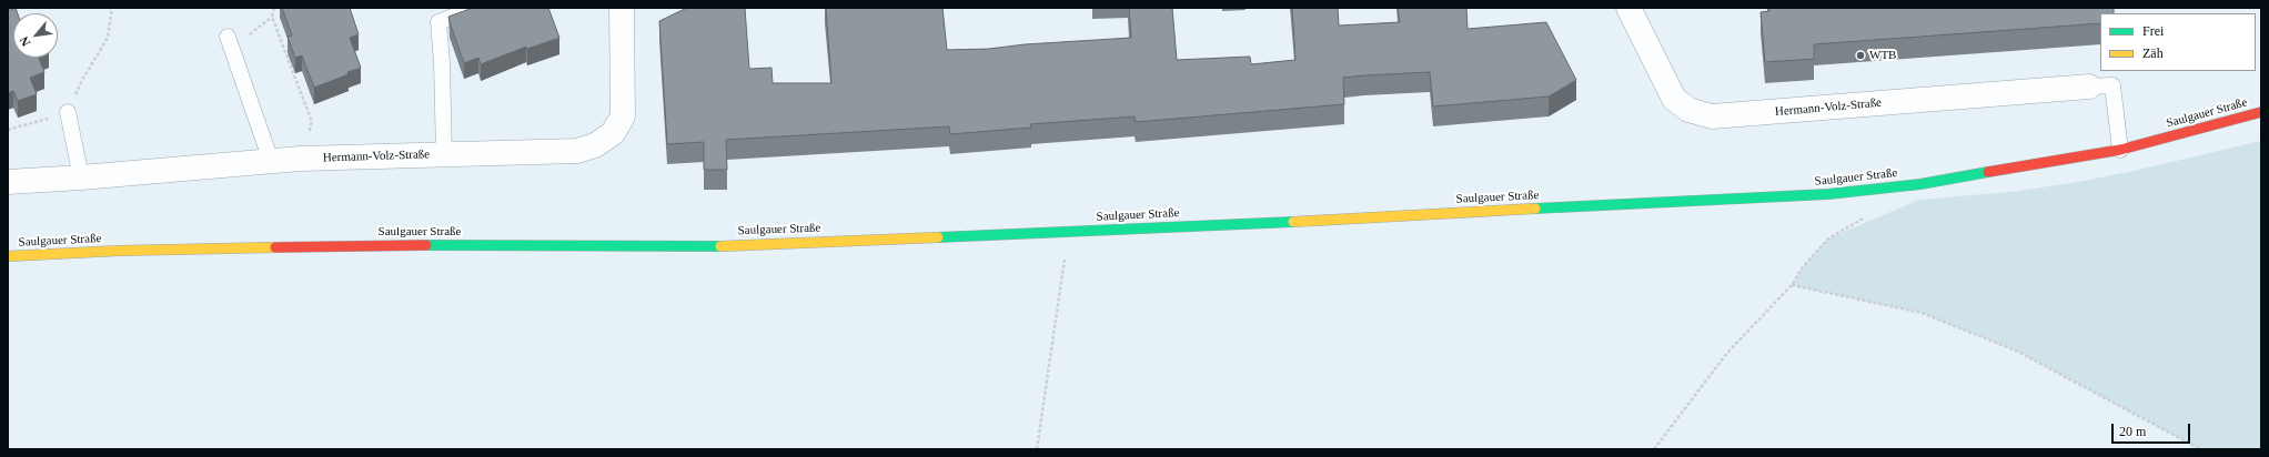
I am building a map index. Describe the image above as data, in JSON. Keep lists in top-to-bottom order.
{
  "streets": {
    "main road": ["Saulgauer Straße"],
    "street": ["Hermann-Volz-Straße"]
  },
  "places": ["WTB"],
  "legend": ["Frei", "Zäh"],
  "scale_bar": "20 m",
  "north": "bottom left"
}
